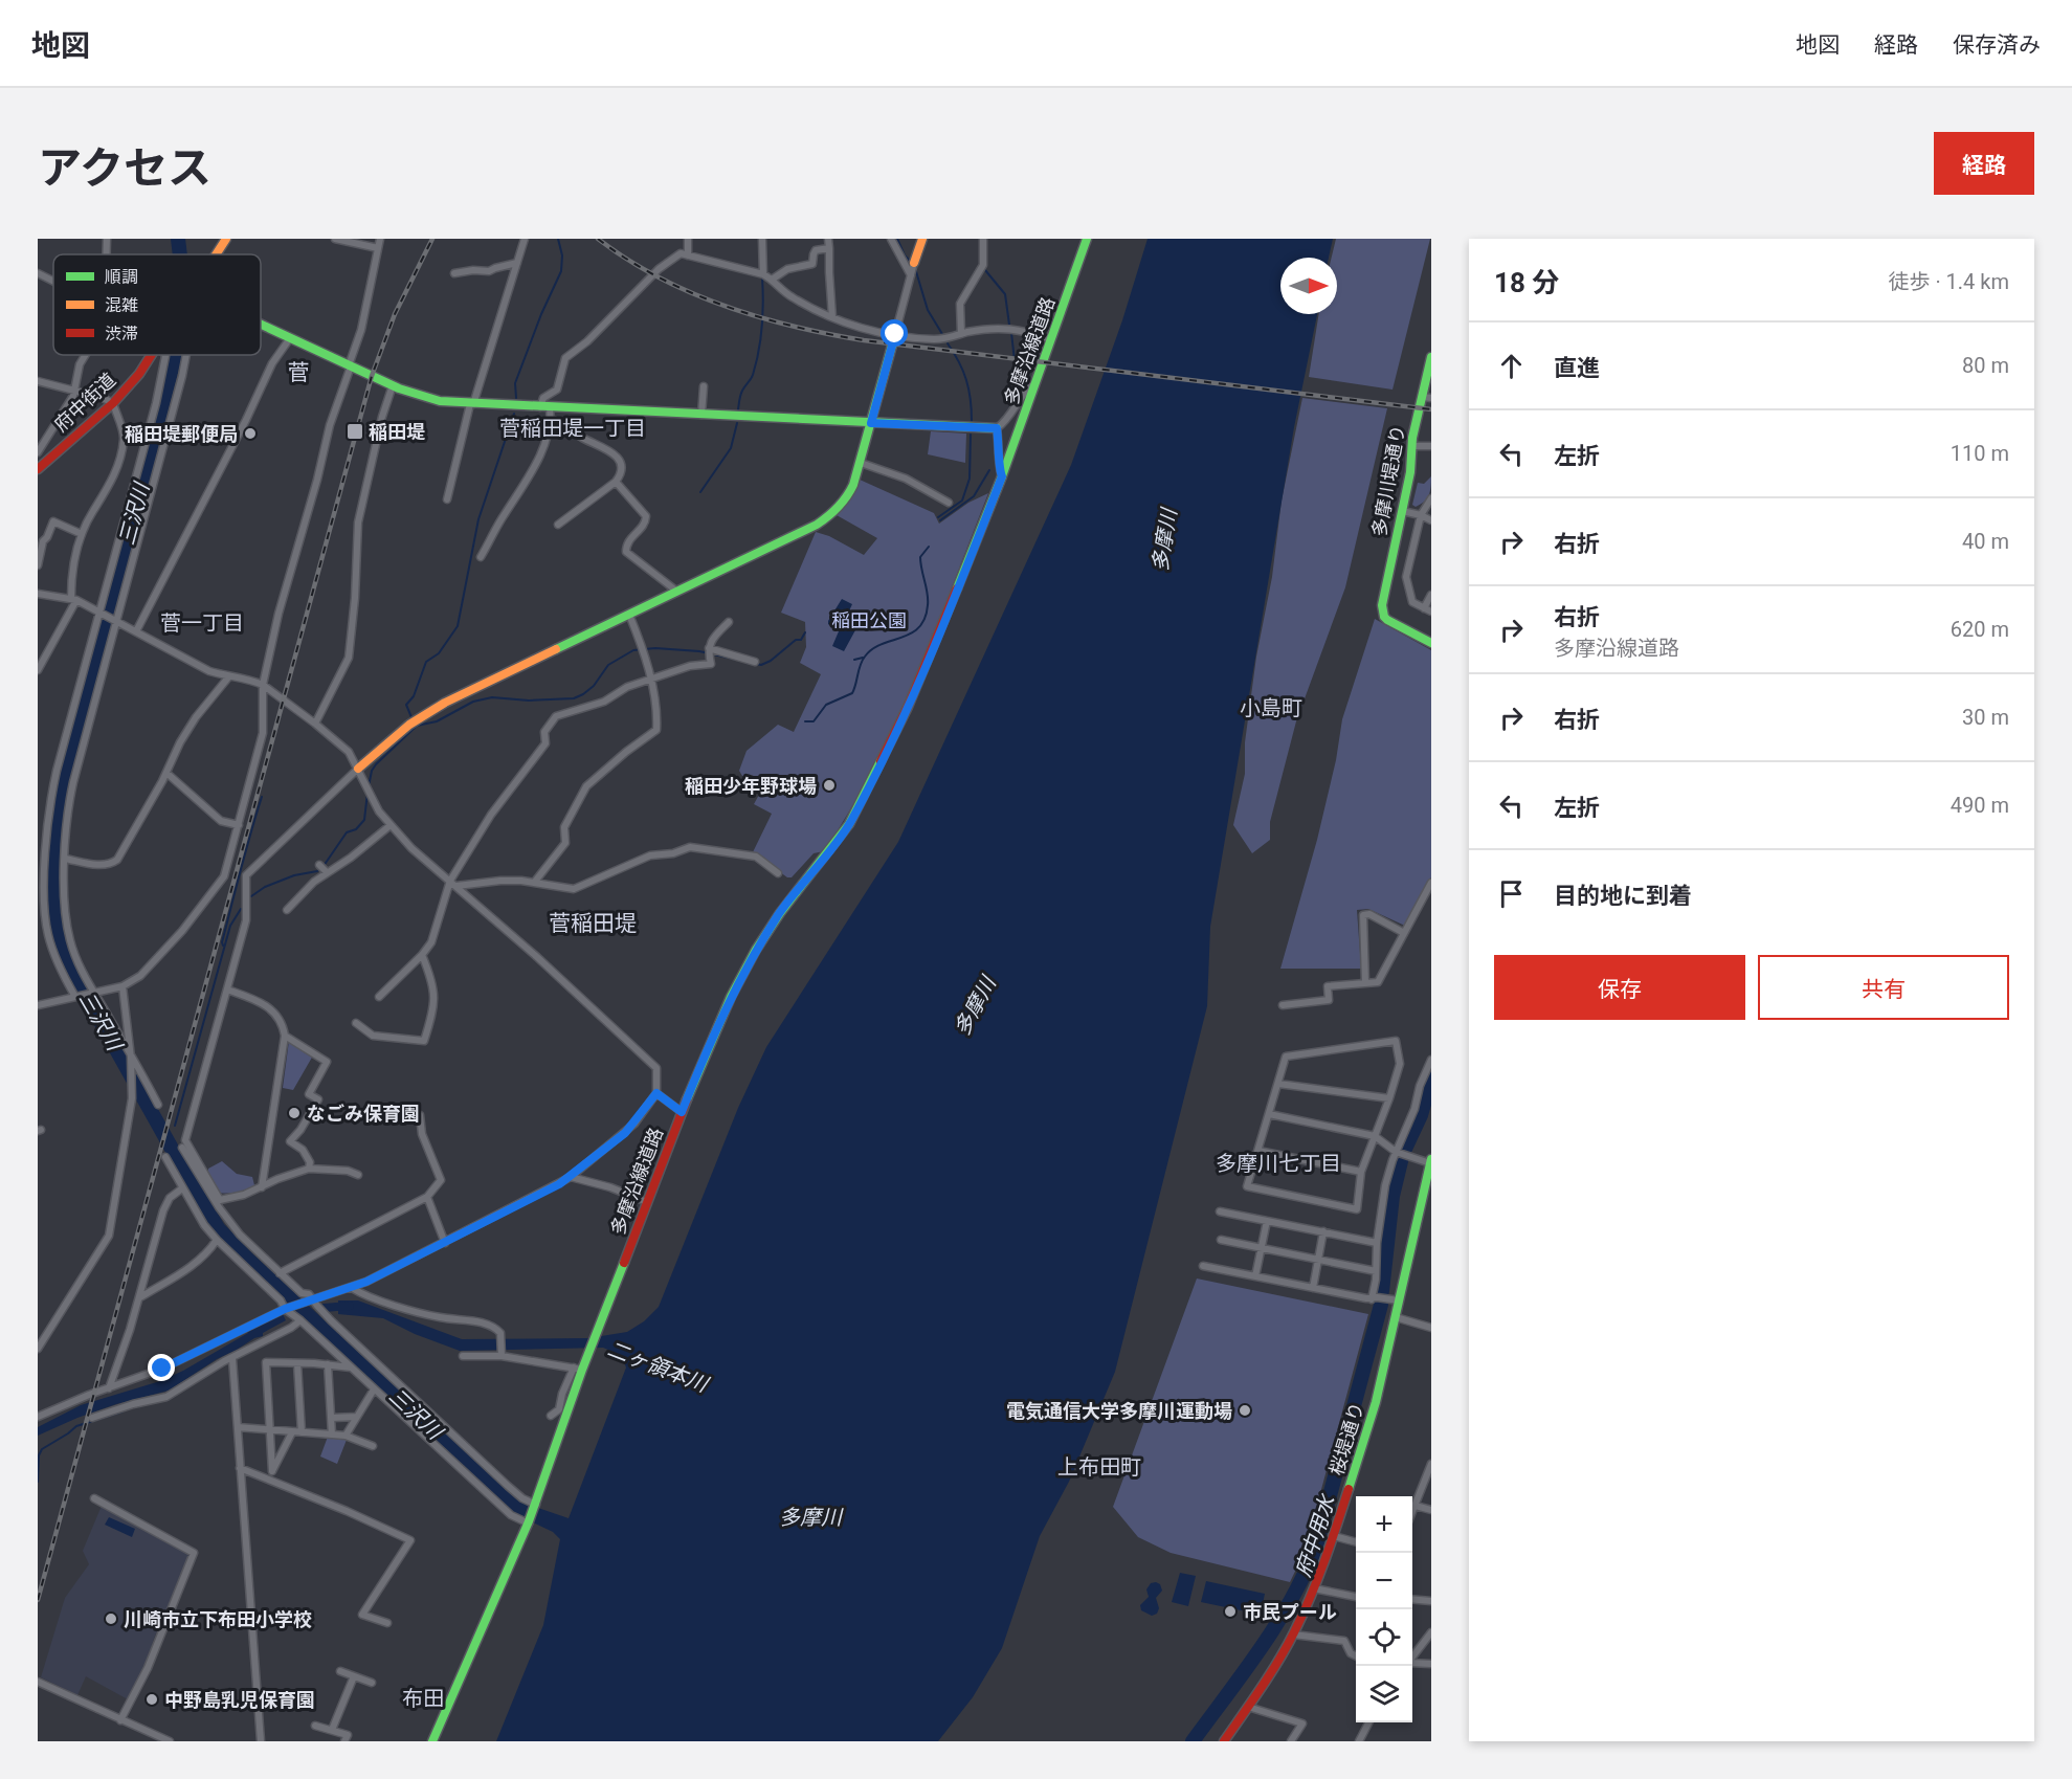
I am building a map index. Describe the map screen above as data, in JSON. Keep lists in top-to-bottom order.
{
  "streets": {
    "street": [
      "多摩沿線道路",
      "府中街道",
      "多摩川堤通り",
      "桜堤通り"
    ]
  },
  "districts": [
    "菅",
    "菅稲田堤一丁目",
    "菅一丁目",
    "小島町",
    "菅稲田堤",
    "多摩川七丁目",
    "上布田町",
    "布田"
  ],
  "water": [
    "三沢川",
    "多摩川",
    "二ヶ領本川",
    "府中用水"
  ],
  "parks": ["稲田公園"],
  "places": {
    "transit": ["稲田堤"],
    "other": [
      "稲田堤郵便局",
      "稲田少年野球場",
      "なごみ保育園",
      "電気通信大学多摩川運動場",
      "市民プール",
      "川崎市立下布田小学校",
      "中野島乳児保育園"
    ]
  },
  "legend": ["順調", "混雑", "渋滞"],
  "north": "right",
  "page": {
    "header": "地図",
    "nav": ["地図", "経路", "保存済み"],
    "title": "アクセス",
    "buttons": [
      "経路",
      ["保存", "共有"]
    ],
    "heading": ["18 分", "徒歩 · 1.4 km"],
    "list": [
      ["直進", "80 m"],
      ["左折", "110 m"],
      ["右折", "40 m"],
      ["右折", "多摩沿線道路", "620 m"],
      ["右折", "30 m"],
      ["左折", "490 m"],
      "目的地に到着"
    ],
    "map_buttons": ["+", "−"]
  }
}
